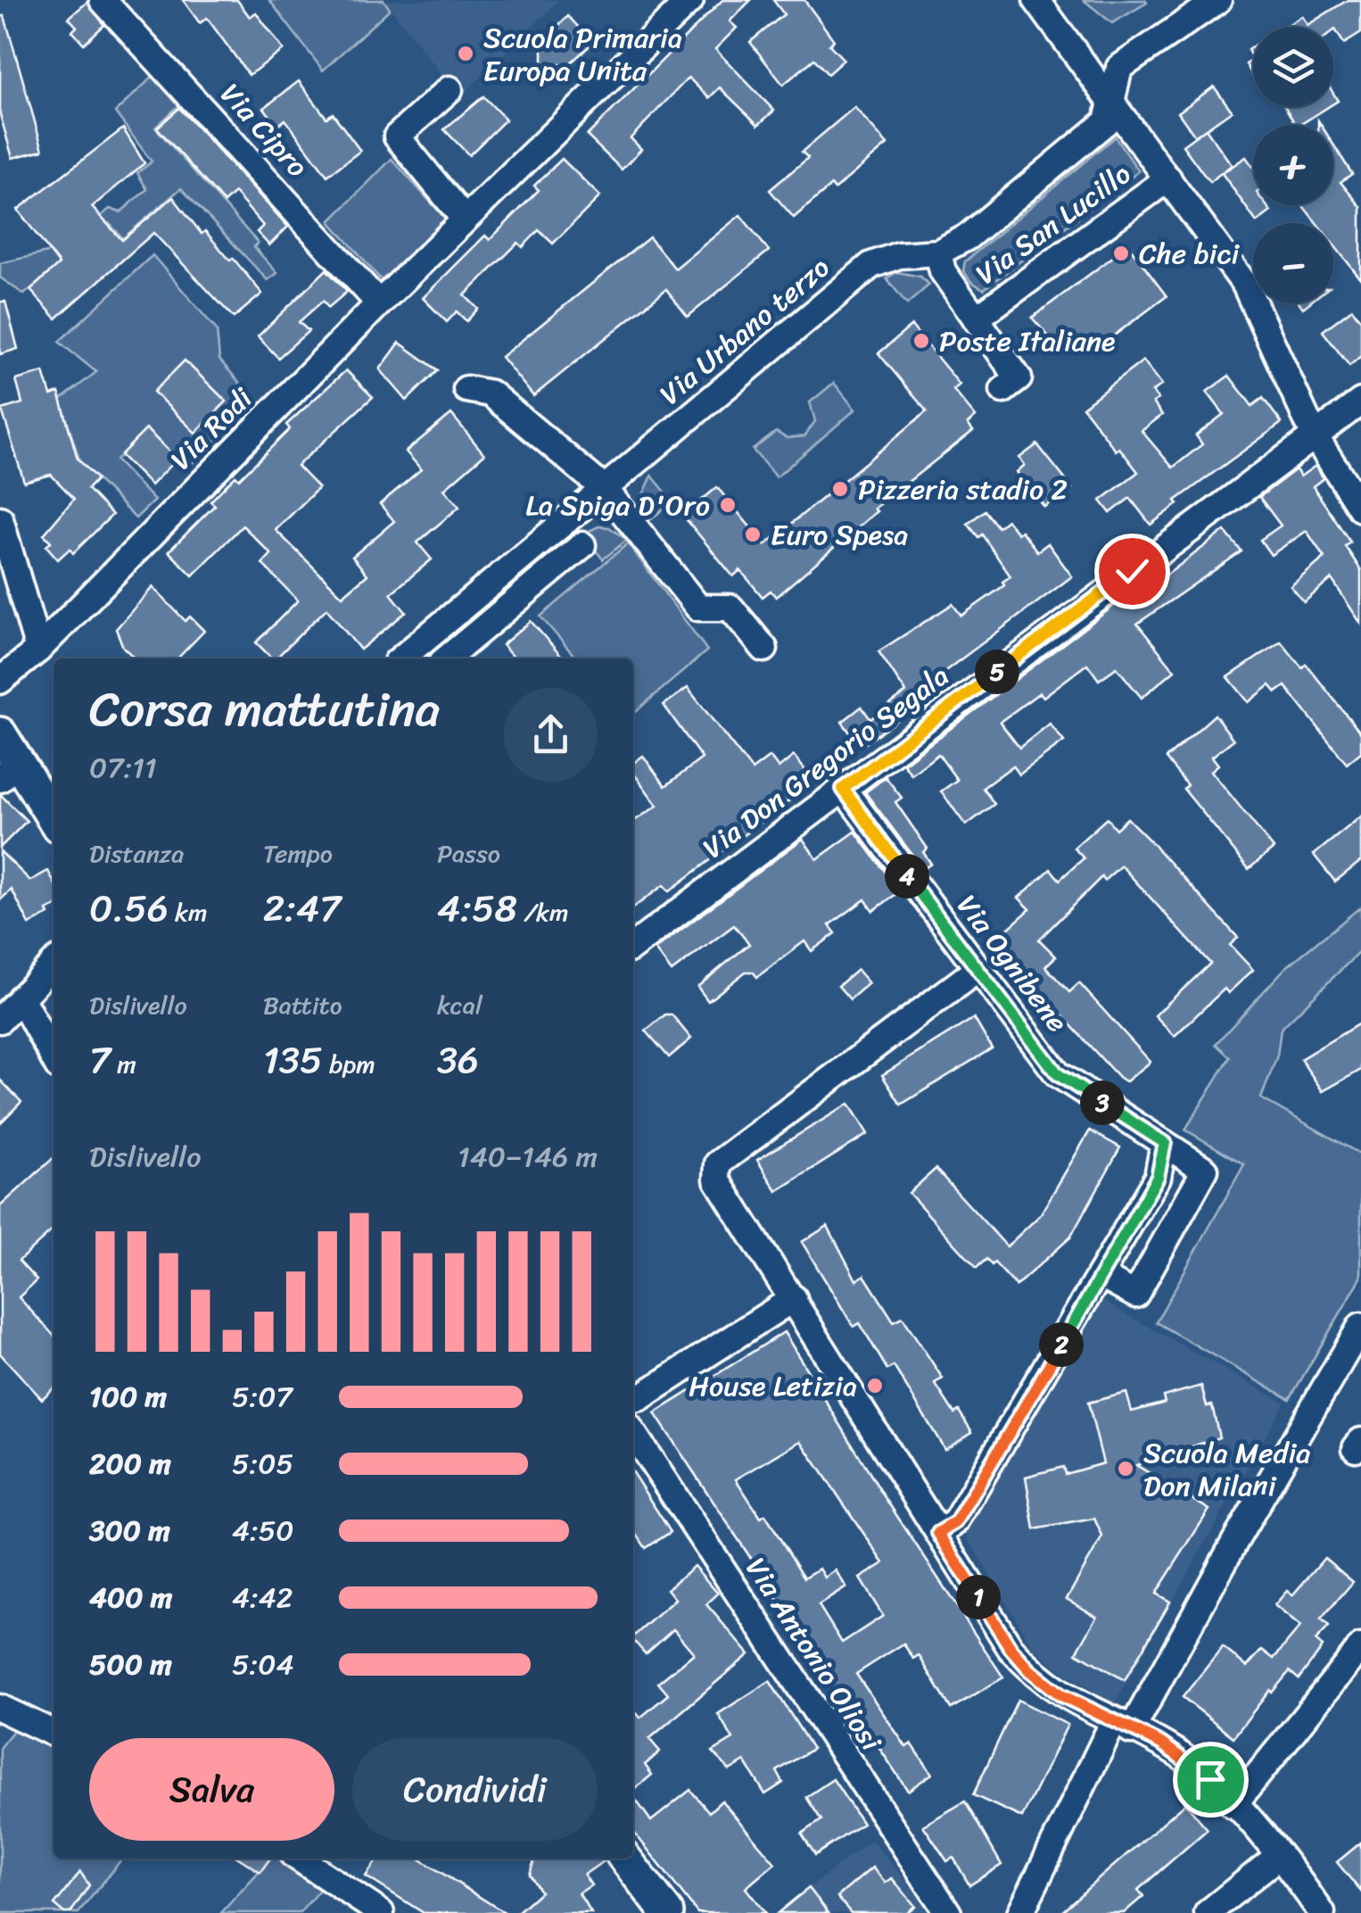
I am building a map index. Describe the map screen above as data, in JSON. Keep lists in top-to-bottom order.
{
  "streets": {
    "street": [
      "Via Cipro",
      "Via San Lucillo",
      "Via Urbano terzo",
      "Via Rodi",
      "Via Don Gregorio Segala",
      "Via Ognibene",
      "Via Antonio Oliosi"
    ]
  },
  "crossings": [
    ["Via Cipro", "Via Rodi"],
    ["Via San Lucillo", "Via Urbano terzo"],
    ["Via San Lucillo", "Via Don Gregorio Segala"],
    ["Via Don Gregorio Segala", "Via Ognibene"]
  ],
  "places": [
    "Scuola Primaria Europa Unita",
    "Che bici",
    "Poste Italiane",
    "Pizzeria stadio 2",
    "La Spiga D'Oro",
    "Euro Spesa",
    "House Letizia",
    "Scuola Media Don Milani"
  ],
  "page": {
    "map_buttons": ["+", "−"],
    "pins": [
      "5",
      "4",
      "3",
      "2",
      "1"
    ],
    "heading": ["Corsa mattutina", "07:11"],
    "stats": [
      ["Distanza", "0.56 km"],
      ["Tempo", "2:47"],
      ["Passo", "4:58 /km"],
      ["Dislivello", "7 m"],
      ["Battito", "135 bpm"],
      ["kcal", "36"]
    ],
    "chart": ["Dislivello", "140–146 m"],
    "list": [
      {
        "name": "100 m",
        "note": "5:07"
      },
      {
        "name": "200 m",
        "note": "5:05"
      },
      {
        "name": "300 m",
        "note": "4:50"
      },
      {
        "name": "400 m",
        "note": "4:42"
      },
      {
        "name": "500 m",
        "note": "5:04"
      }
    ],
    "buttons": ["Salva", "Condividi"]
  }
}
